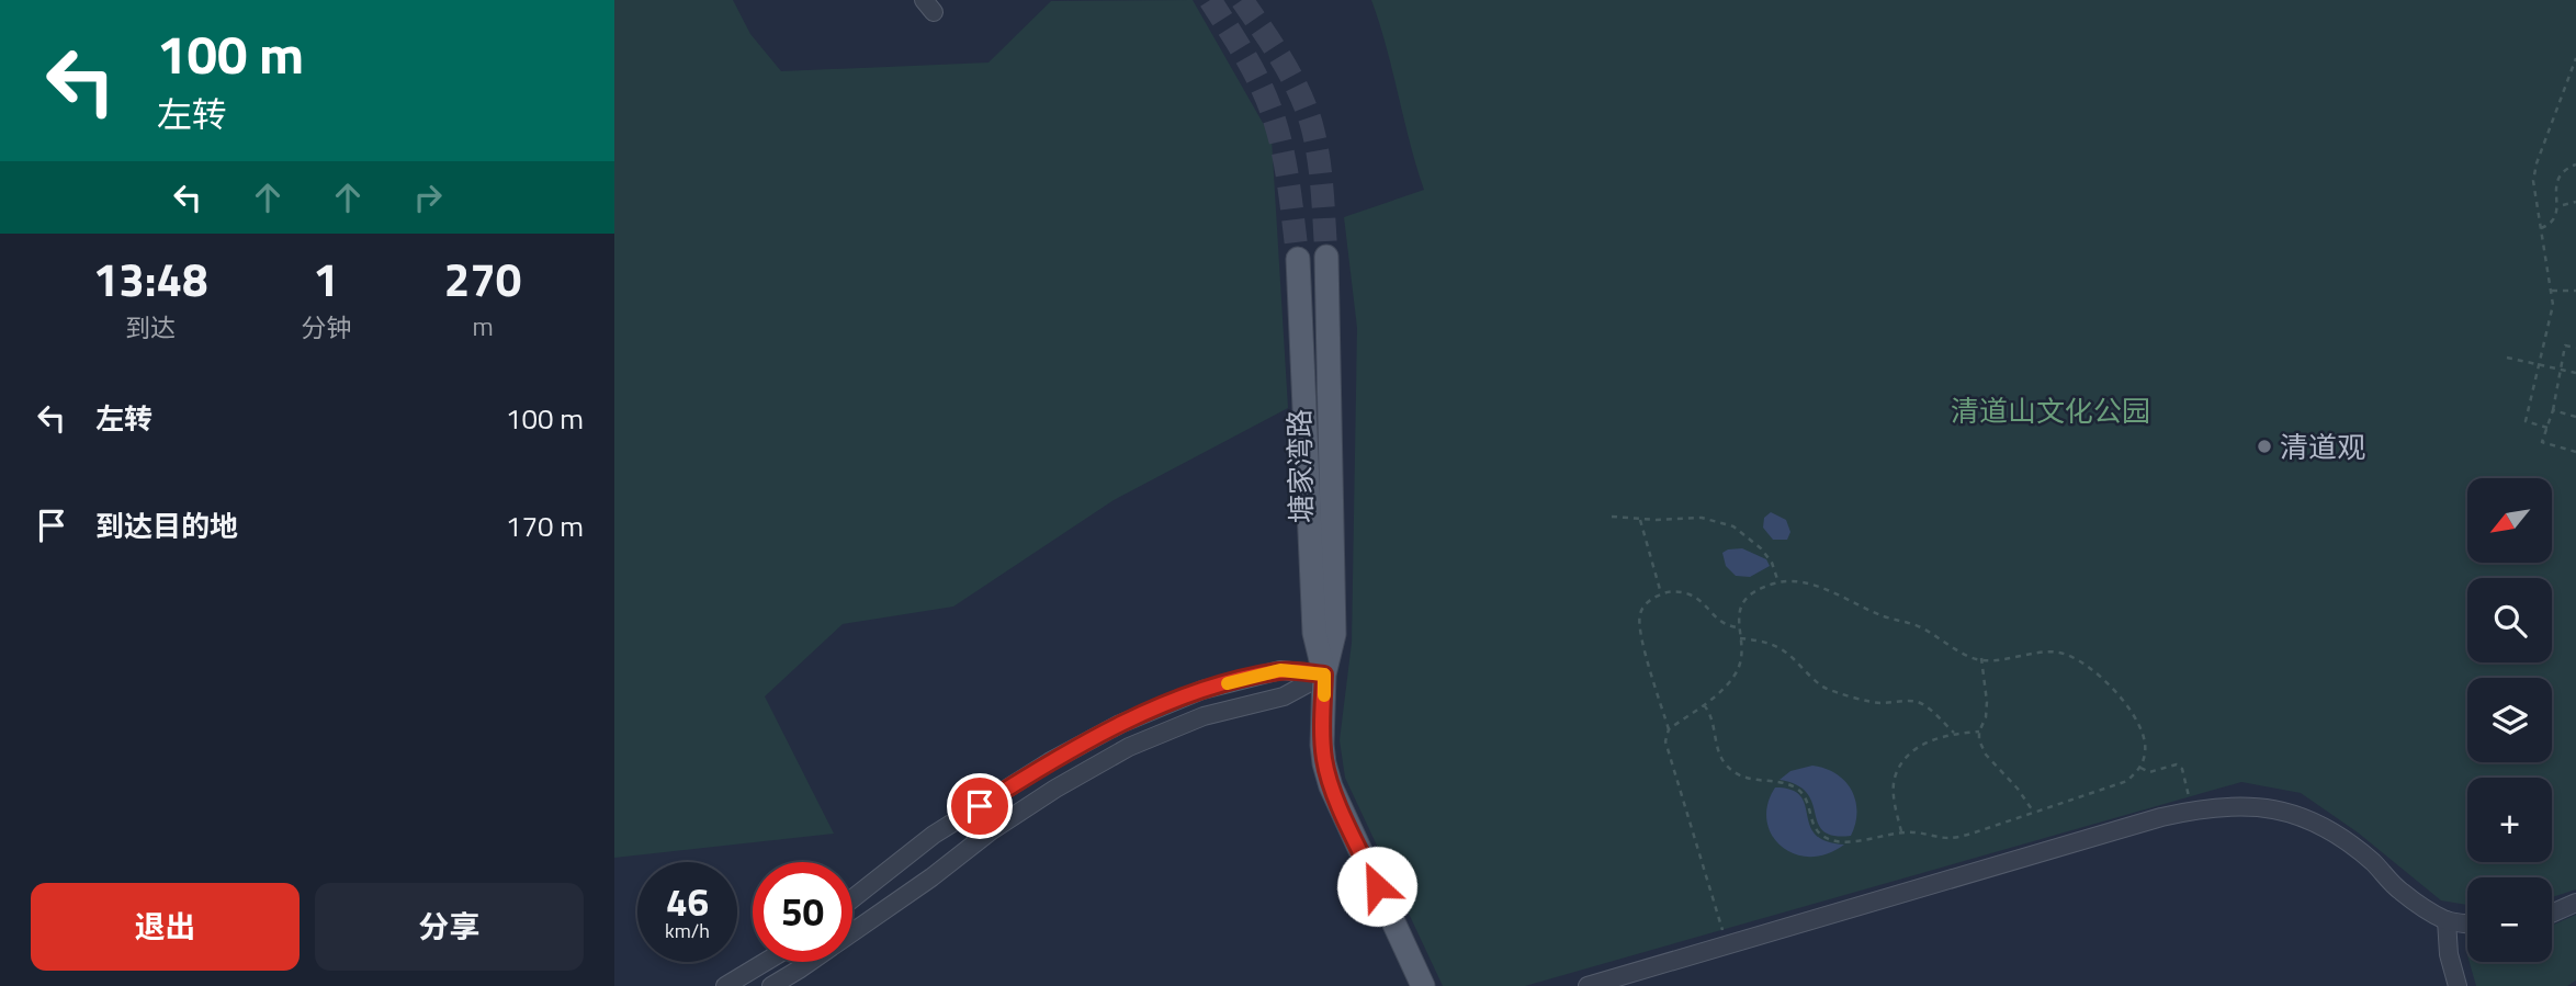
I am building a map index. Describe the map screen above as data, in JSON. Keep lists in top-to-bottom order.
{
  "streets": {
    "main road": ["塘家湾路"]
  },
  "parks": ["清道山文化公园"],
  "places": ["清道观"],
  "north": "bottom left",
  "page": {
    "turn": ["100 m", "左转"],
    "eta": [
      "13:48",
      "到达",
      "1",
      "分钟",
      "270",
      "m"
    ],
    "list": [
      {
        "name": "左转",
        "value": "100 m"
      },
      {
        "name": "到达目的地",
        "value": "170 m"
      }
    ],
    "map_buttons": ["+", "−"],
    "speed": "46 km/h",
    "limit": "50",
    "buttons": ["退出", "分享"]
  }
}
